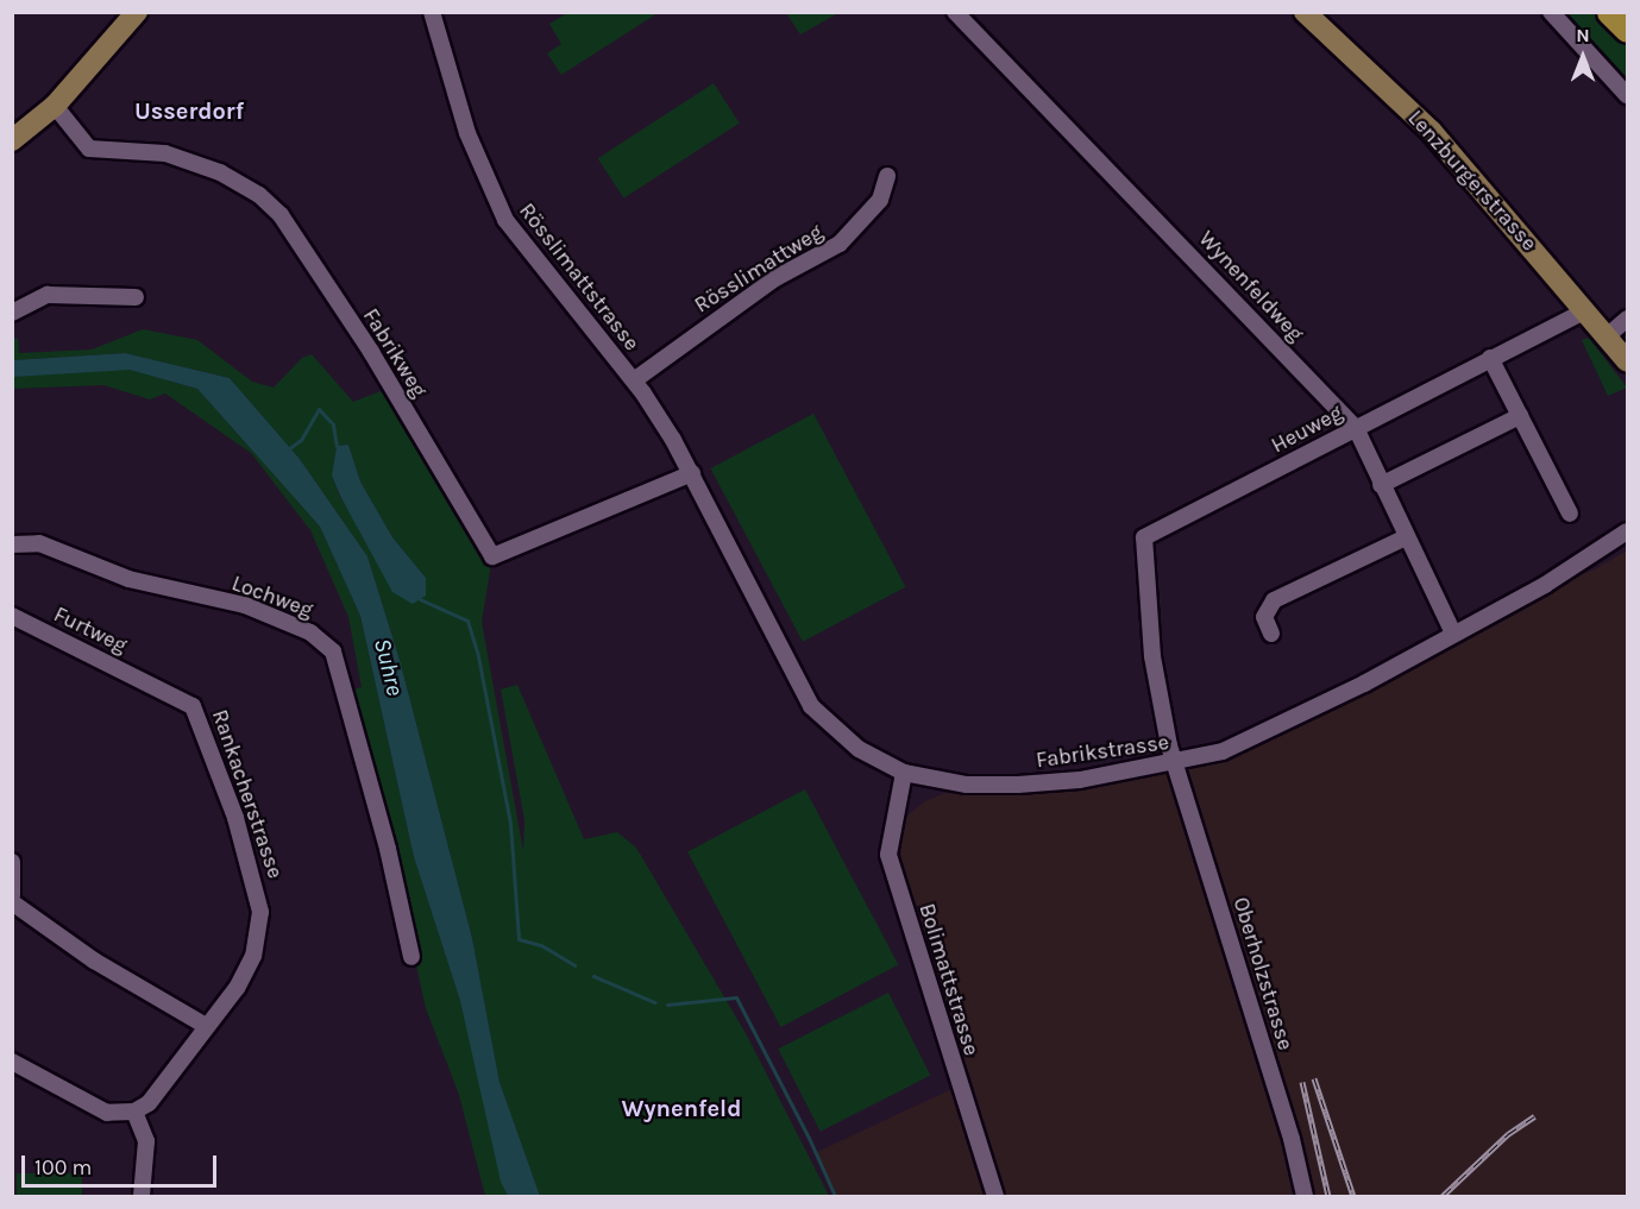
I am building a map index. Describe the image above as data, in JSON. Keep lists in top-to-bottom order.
{
  "streets": {
    "main road": ["Lenzburgerstrasse"],
    "street": [
      "Rösslimattweg",
      "Rösslimattstrasse",
      "Wynenfeldweg",
      "Fabrikweg",
      "Heuweg",
      "Lochweg",
      "Furtweg",
      "Fabrikstrasse",
      "Rankacherstrasse",
      "Oberholzstrasse",
      "Bolimattstrasse"
    ]
  },
  "crossings": [
    ["Lenzburgerstrasse", "Heuweg"],
    ["Rösslimattweg", "Rösslimattstrasse"],
    ["Rösslimattstrasse", "Fabrikweg"],
    ["Rösslimattstrasse", "Fabrikstrasse"],
    ["Wynenfeldweg", "Heuweg"],
    ["Wynenfeldweg", "Fabrikstrasse"],
    ["Fabrikweg", "Fabrikstrasse"],
    ["Heuweg", "Oberholzstrasse"],
    ["Furtweg", "Rankacherstrasse"],
    ["Fabrikstrasse", "Oberholzstrasse"],
    ["Fabrikstrasse", "Bolimattstrasse"]
  ],
  "districts": ["Usserdorf", "Wynenfeld"],
  "water": ["Suhre"],
  "scale_bar": "100 m",
  "north": "top"
}
